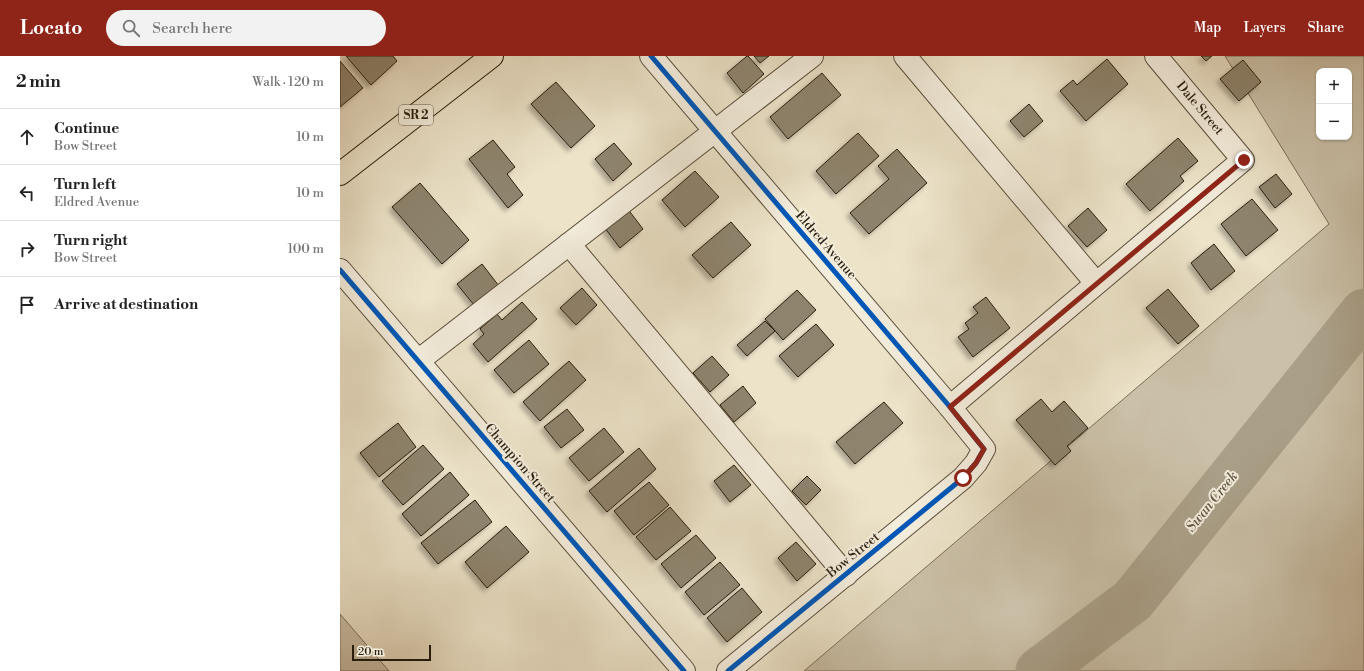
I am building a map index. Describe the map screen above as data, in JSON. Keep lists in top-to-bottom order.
{
  "streets": {
    "main road": ["SR 2"],
    "street": [
      "Dale Street",
      "Eldred Avenue",
      "Champion Street",
      "Bow Street"
    ]
  },
  "crossings": [
    ["Eldred Avenue", "Bow Street"]
  ],
  "water": ["Swan Creek"],
  "scale_bar": "20 m",
  "page": {
    "header": "Locato",
    "search": "Search here",
    "nav": ["Map", "Layers", "Share"],
    "heading": ["2 min", "Walk · 120 m"],
    "map_buttons": ["+", "−"],
    "list": [
      ["Continue", "Bow Street", "10 m"],
      ["Turn left", "Eldred Avenue", "10 m"],
      ["Turn right", "Bow Street", "100 m"],
      "Arrive at destination"
    ],
    "scale": "20 m"
  }
}
